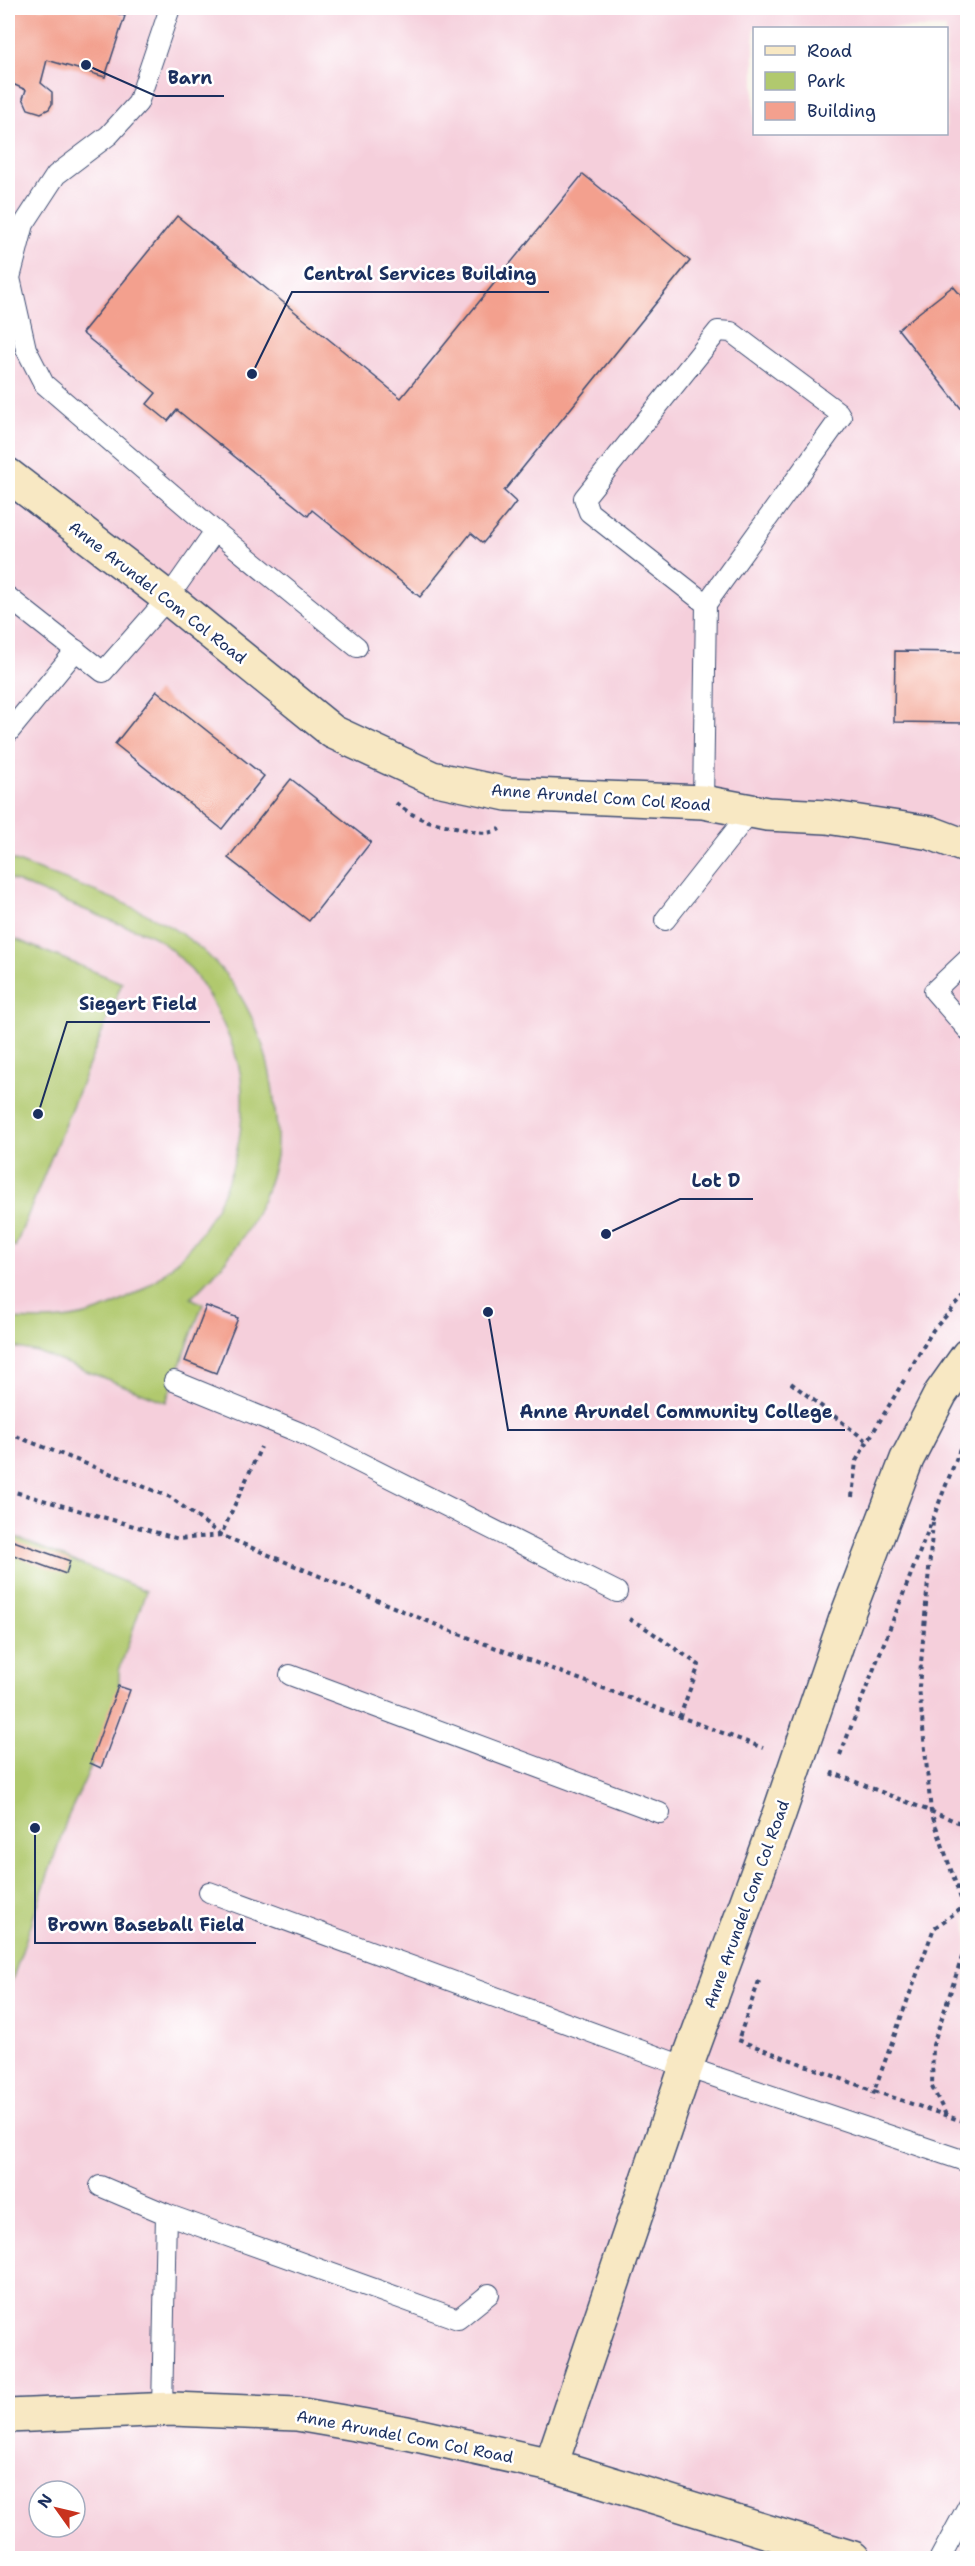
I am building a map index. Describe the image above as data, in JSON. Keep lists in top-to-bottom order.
{
  "streets": {
    "street": ["Anne Arundel Com Col Road"]
  },
  "places": [
    "Barn",
    "Central Services Building",
    "Siegert Field",
    "Lot D",
    "Anne Arundel Community College",
    "Brown Baseball Field"
  ],
  "legend": ["Road", "Park", "Building"],
  "north": "top left"
}
